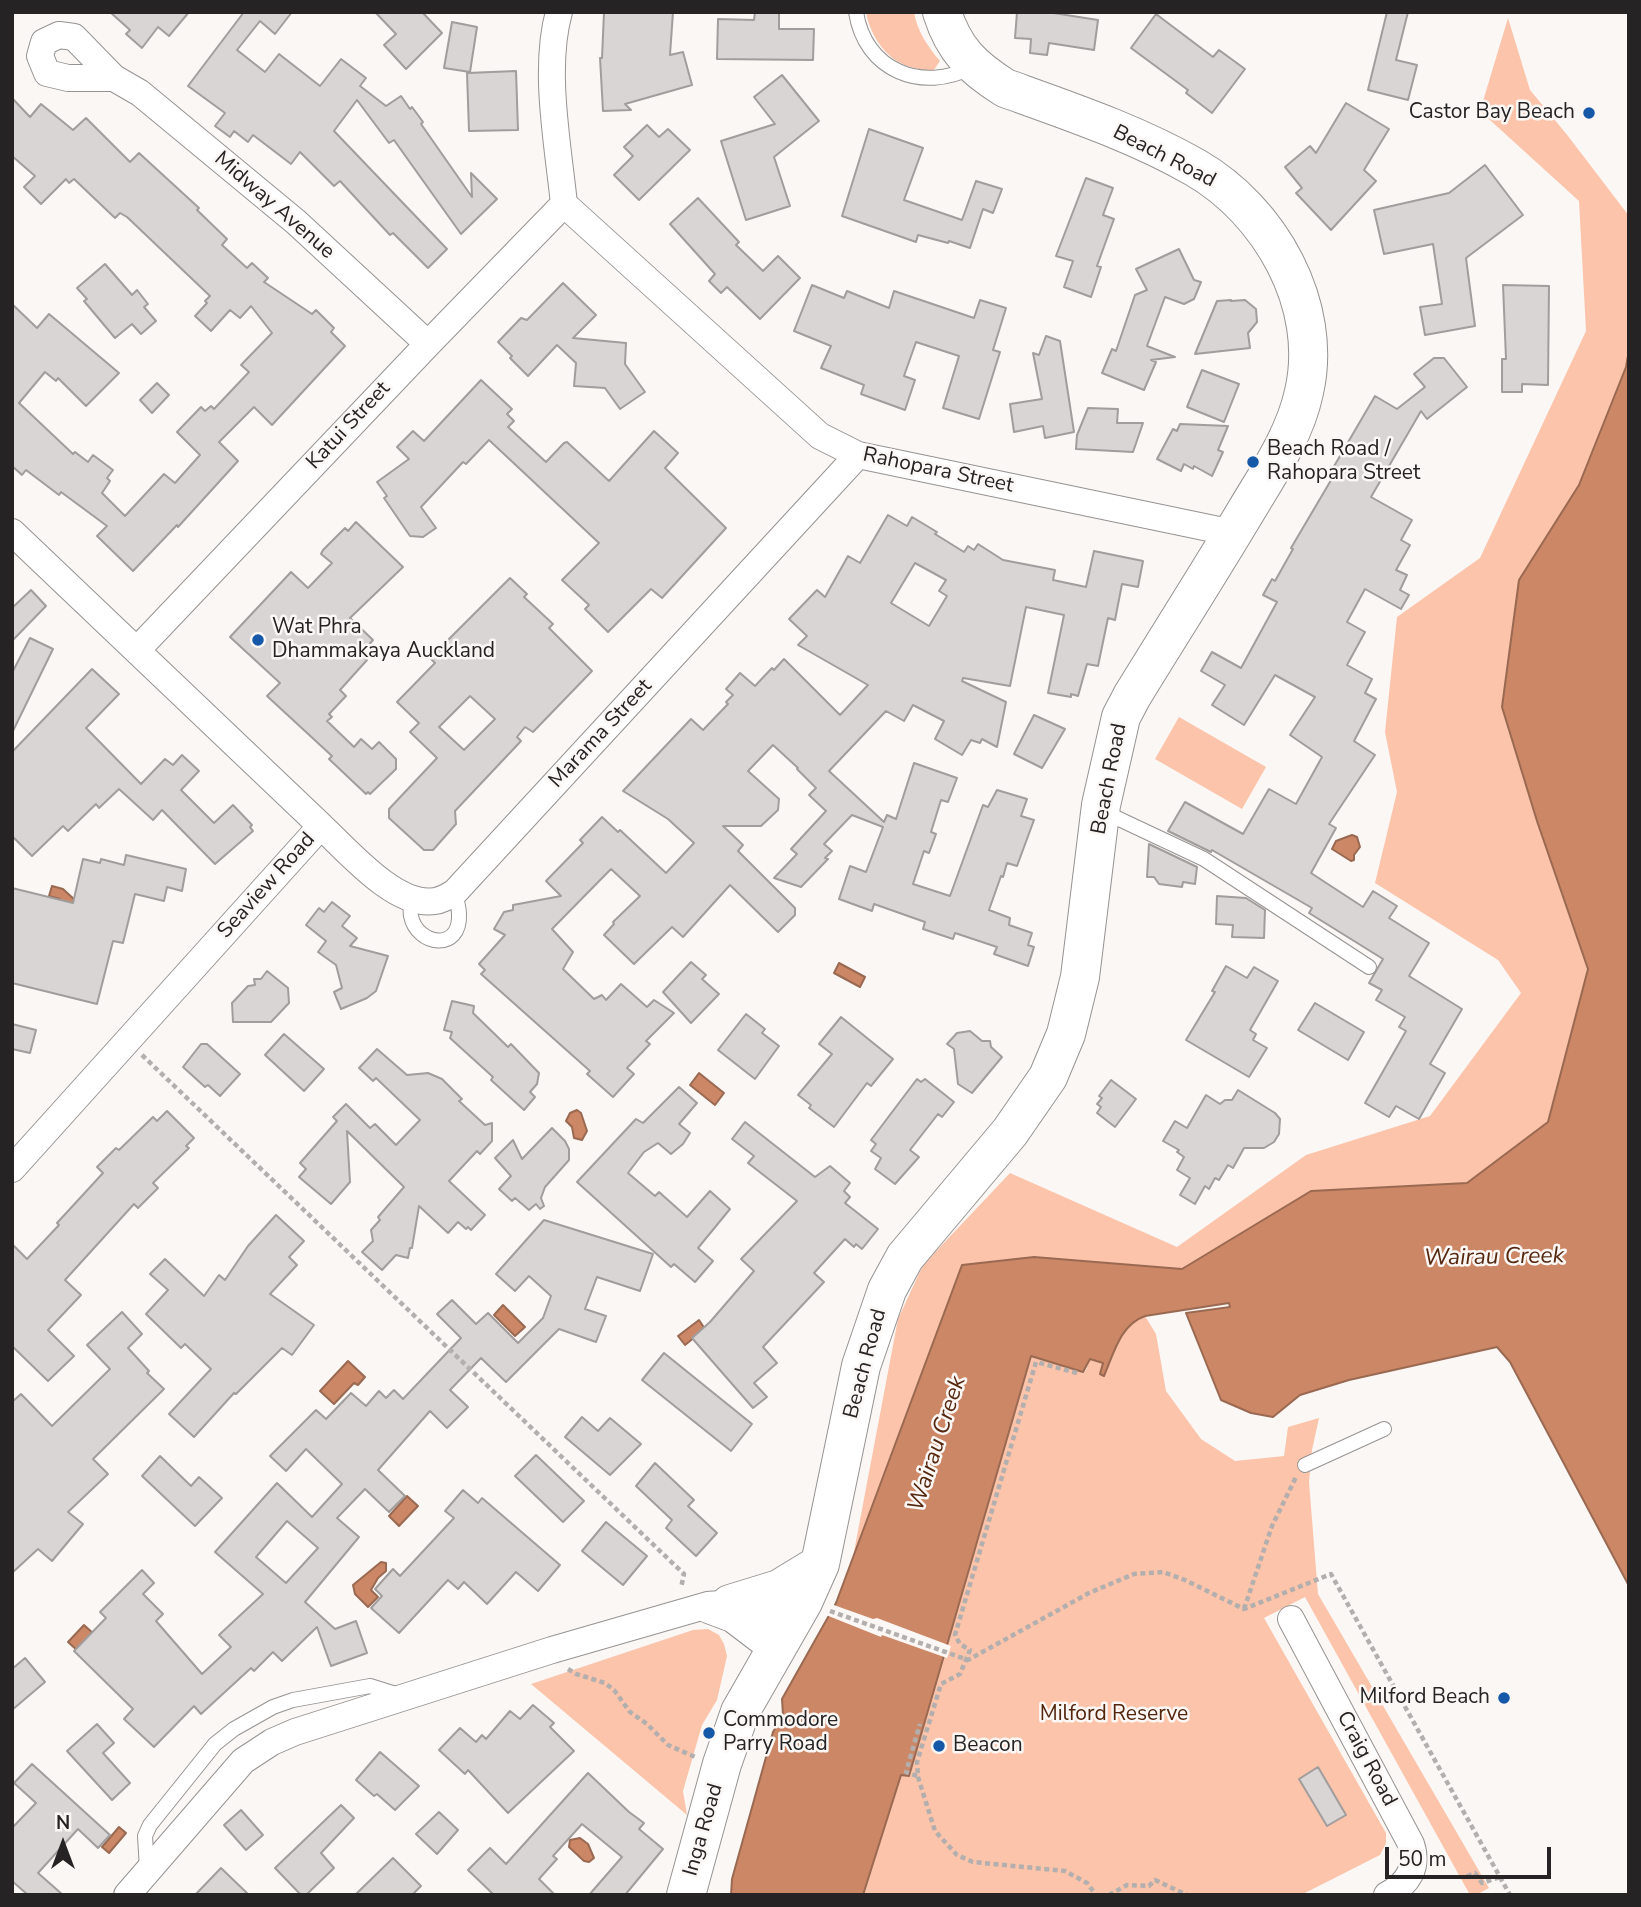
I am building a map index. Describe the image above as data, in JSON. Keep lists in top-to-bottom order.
{
  "streets": {
    "main road": ["Beach Road", "Inga Road"],
    "street": [
      "Midway Avenue",
      "Katui Street",
      "Rahopara Street",
      "Marama Street",
      "Seaview Road",
      "Craig Road"
    ]
  },
  "crossings": [
    ["Beach Road", "Rahopara Street"],
    ["Beach Road", "Inga Road"],
    ["Midway Avenue", "Katui Street"],
    ["Katui Street", "Rahopara Street"],
    ["Katui Street", "Seaview Road"],
    ["Rahopara Street", "Marama Street"]
  ],
  "water": ["Wairau Creek"],
  "parks": ["Milford Reserve"],
  "places": [
    "Castor Bay Beach",
    "Beach Road / Rahopara Street",
    "Wat Phra Dhammakaya Auckland",
    "Milford Beach",
    "Commodore Parry Road",
    "Beacon"
  ],
  "scale_bar": "50 m",
  "north": "top"
}
